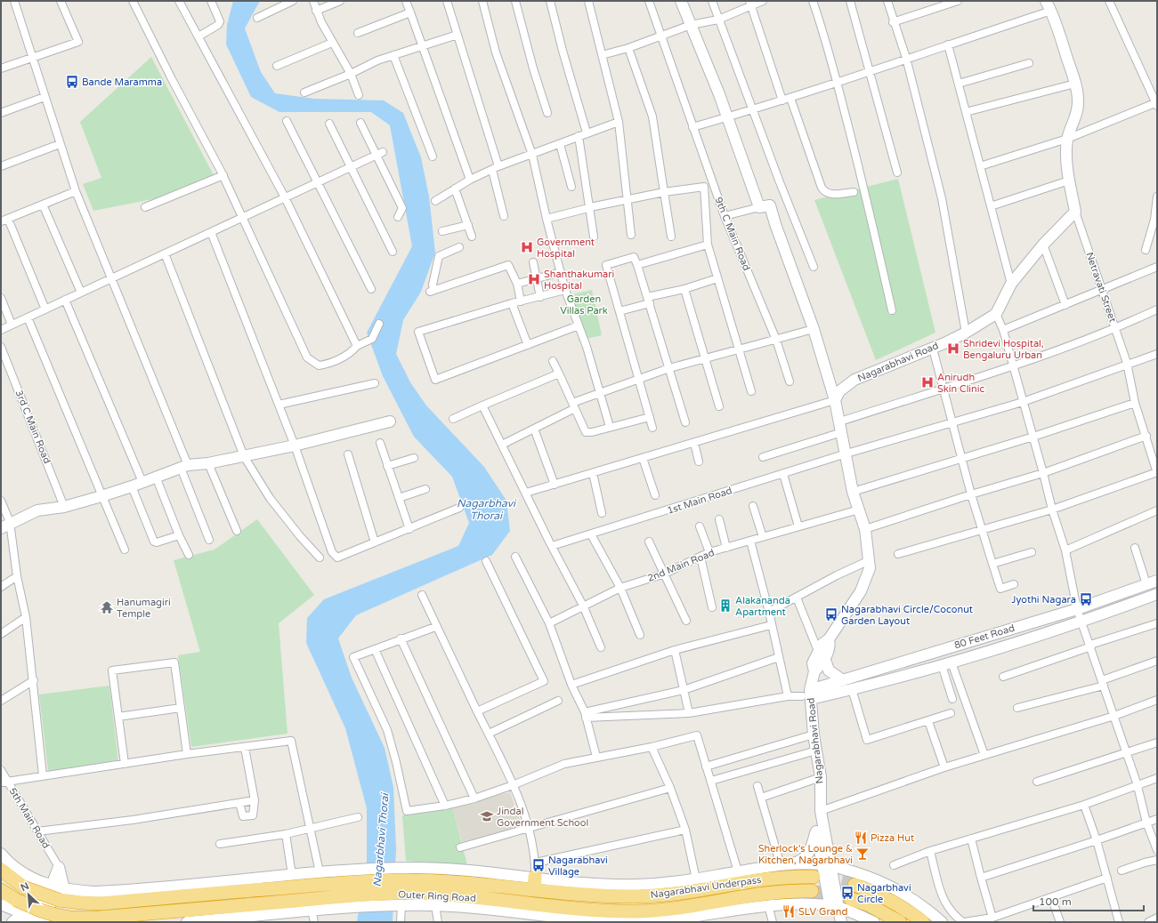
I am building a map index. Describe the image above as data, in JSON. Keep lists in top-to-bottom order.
{
  "streets": {
    "highway": ["Nagarabhavi Underpass", "Outer Ring Road"],
    "street": [
      "9th C Main Road",
      "Netravati Street",
      "Nagarabhavi Road",
      "3rd C Main Road",
      "1st Main Road",
      "2nd Main Road",
      "80 Feet Road",
      "5th Main Road"
    ]
  },
  "crossings": [
    ["Netravati Street", "1st Main Road"],
    ["Nagarabhavi Road", "1st Main Road"],
    ["Nagarabhavi Road", "2nd Main Road"],
    ["Nagarabhavi Road", "80 Feet Road"],
    ["Nagarabhavi Underpass", "Outer Ring Road"]
  ],
  "water": ["Nagarbhavi Thorai"],
  "parks": ["Garden Villas Park"],
  "places": {
    "bus stop": [
      "Bande Maramma",
      "Jyothi Nagara",
      "Nagarabhavi Circle/Coconut Garden Layout",
      "Nagarabhavi Village",
      "Nagarbhavi Circle"
    ],
    "hospital": [
      "Government Hospital",
      "Shanthakumari Hospital",
      "Shridevi Hospital, Bengaluru Urban",
      "Anirudh Skin Clinic"
    ],
    "building": ["Alakananda Apartment"],
    "temple": ["Hanumagiri Temple"],
    "school or university": ["Jindal Government School"],
    "restaurant": ["Pizza Hut", "SLV Grand"],
    "bar": ["Sherlock's Lounge & Kitchen, Nagarbhavi"]
  },
  "scale_bar": "100 m",
  "north": "top left"
}
